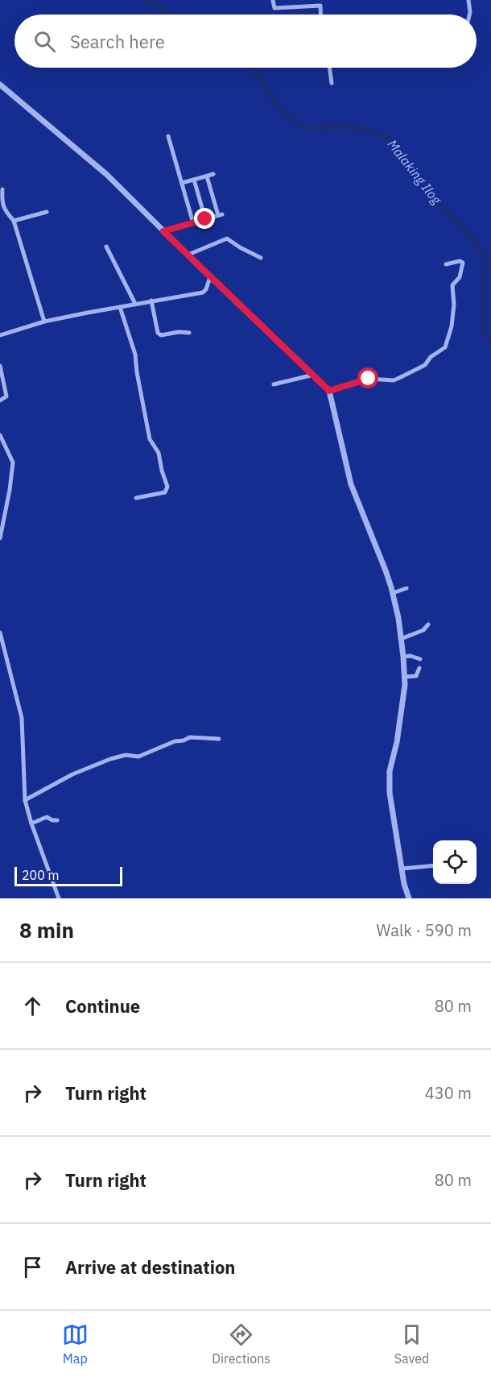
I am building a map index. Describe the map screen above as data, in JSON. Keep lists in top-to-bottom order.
{
  "water": ["Malaking Ilog"],
  "scale_bar": "200 m",
  "page": {
    "search": "Search here",
    "scale": "200 m",
    "heading": ["8 min", "Walk · 590 m"],
    "list": [
      ["Continue", "80 m"],
      ["Turn right", "430 m"],
      ["Turn right", "80 m"],
      "Arrive at destination"
    ],
    "nav": ["Map", "Directions", "Saved"]
  }
}
